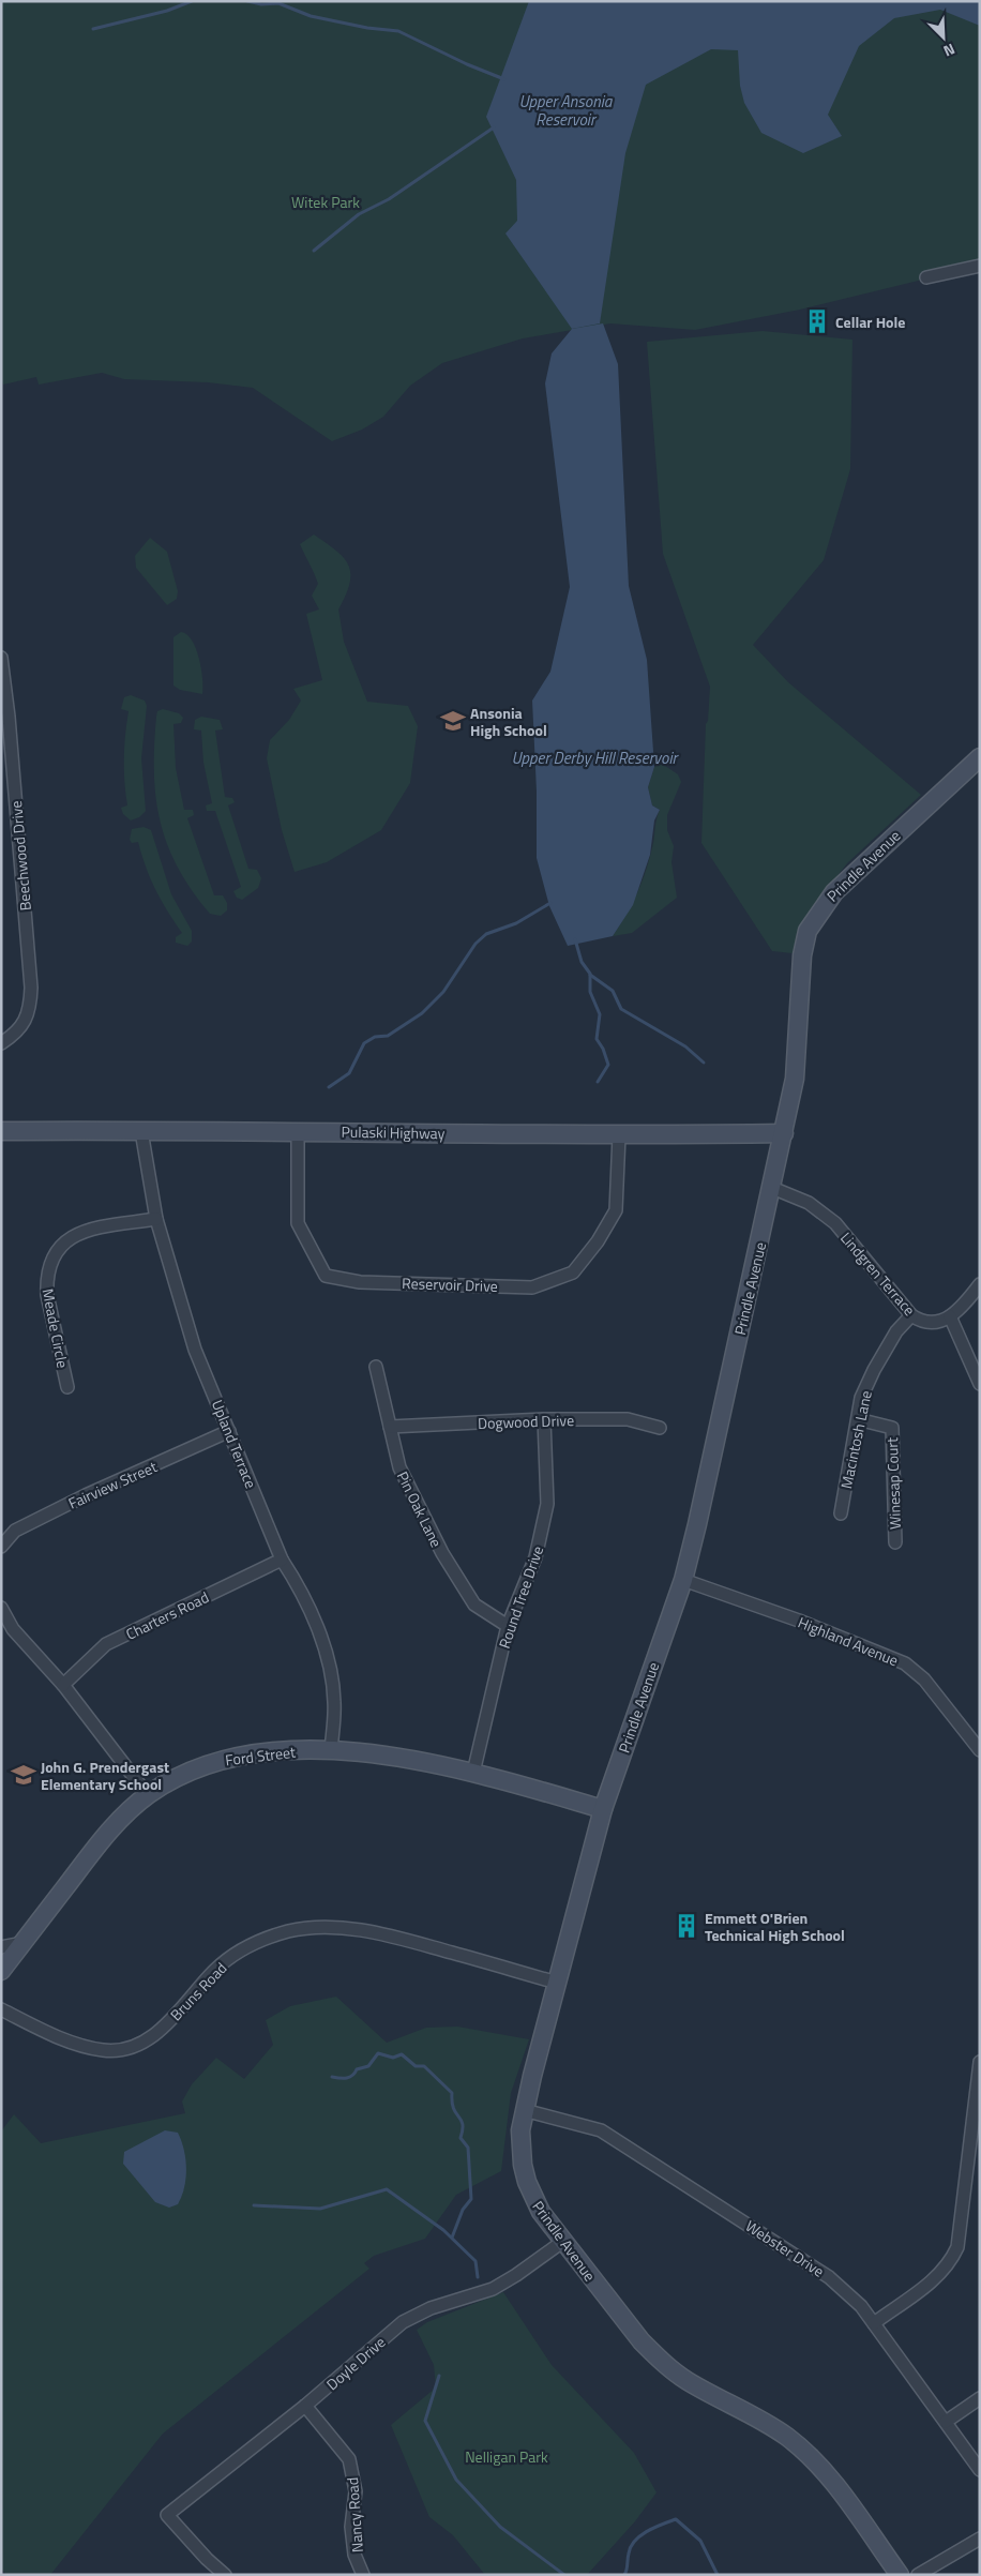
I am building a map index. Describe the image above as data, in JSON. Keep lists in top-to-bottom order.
{
  "streets": {
    "main road": ["Prindle Avenue", "Pulaski Highway", "Ford Street"],
    "street": [
      "Beechwood Drive",
      "Lindgren Terrace",
      "Reservoir Drive",
      "Meade Circle",
      "Dogwood Drive",
      "Macintosh Lane",
      "Upland Terrace",
      "Winesap Court",
      "Fairview Street",
      "Pin Oak Lane",
      "Round Tree Drive",
      "Charters Road",
      "Highland Avenue",
      "Bruns Road",
      "Webster Drive",
      "Doyle Drive",
      "Nancy Road"
    ]
  },
  "crossings": [
    ["Prindle Avenue", "Pulaski Highway"],
    ["Prindle Avenue", "Lindgren Terrace"],
    ["Prindle Avenue", "Highland Avenue"],
    ["Prindle Avenue", "Ford Street"],
    ["Prindle Avenue", "Bruns Road"],
    ["Prindle Avenue", "Webster Drive"],
    ["Prindle Avenue", "Doyle Drive"],
    ["Pulaski Highway", "Reservoir Drive"],
    ["Pulaski Highway", "Upland Terrace"],
    ["Lindgren Terrace", "Macintosh Lane"],
    ["Meade Circle", "Upland Terrace"],
    ["Dogwood Drive", "Pin Oak Lane"],
    ["Dogwood Drive", "Round Tree Drive"],
    ["Macintosh Lane", "Winesap Court"],
    ["Upland Terrace", "Fairview Street"],
    ["Upland Terrace", "Charters Road"],
    ["Upland Terrace", "Ford Street"],
    ["Pin Oak Lane", "Round Tree Drive"],
    ["Round Tree Drive", "Ford Street"],
    ["Doyle Drive", "Nancy Road"]
  ],
  "water": ["Upper Ansonia Reservoir", "Upper Derby Hill Reservoir"],
  "parks": ["Witek Park", "Nelligan Park"],
  "places": {
    "building": ["Cellar Hole", "Emmett O'Brien Technical High School"],
    "school or university": ["Ansonia High School", "John G. Prendergast Elementary School"]
  },
  "north": "bottom right"
}
